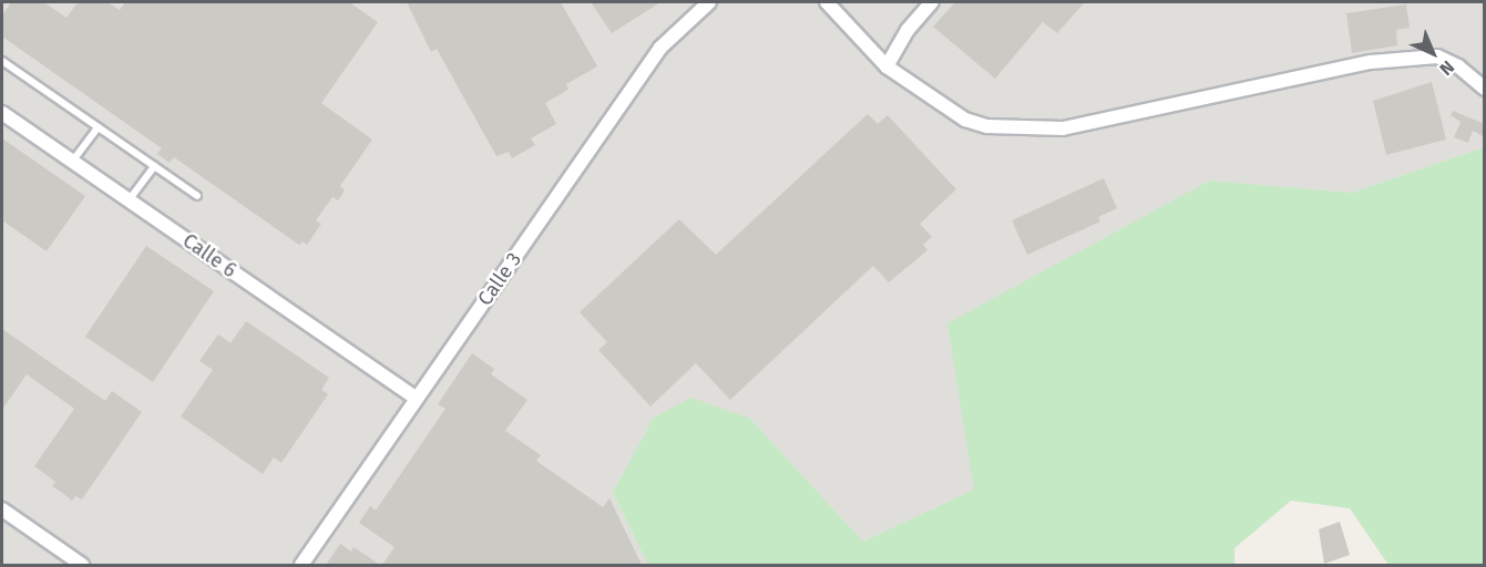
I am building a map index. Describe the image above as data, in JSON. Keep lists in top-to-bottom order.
{
  "streets": {
    "street": ["Calle 6", "Calle 3"]
  },
  "crossings": [
    ["Calle 6", "Calle 3"]
  ],
  "north": "bottom right"
}
